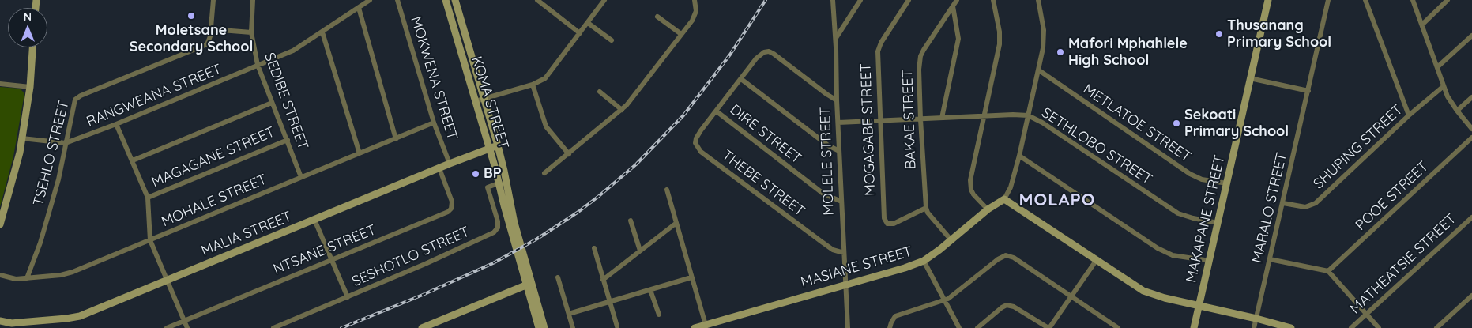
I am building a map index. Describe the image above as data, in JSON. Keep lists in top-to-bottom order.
{
  "streets": {
    "street": [
      "MOKWENA STREET",
      "RANGWEANA STREET",
      "SEDIBE STREET",
      "KOMA STREET",
      "BAKAE STREET",
      "METLATOE STREET",
      "MOGAGABE STREET",
      "DIRE STREET",
      "SETHLOBO STREET",
      "SHUPING STREET",
      "TSEHLO STREET",
      "MAGAGANE STREET",
      "MOLELE STREET",
      "THEBE STREET",
      "POOE STREET",
      "MOHALE STREET",
      "MARALO STREET",
      "MAKAPANE STREET",
      "MALIA STREET",
      "NTSANE STREET",
      "SESHOTLO STREET",
      "MATHEATSIE STREET",
      "MASIANE STREET"
    ]
  },
  "crossings": [
    ["MOKWENA STREET", "MOHALE STREET"],
    ["MOKWENA STREET", "MALIA STREET"],
    ["RANGWEANA STREET", "SEDIBE STREET"],
    ["RANGWEANA STREET", "TSEHLO STREET"],
    ["SEDIBE STREET", "MAGAGANE STREET"],
    ["SEDIBE STREET", "MOHALE STREET"],
    ["KOMA STREET", "MALIA STREET"],
    ["KOMA STREET", "SESHOTLO STREET"],
    ["BAKAE STREET", "MOGAGABE STREET"],
    ["BAKAE STREET", "SETHLOBO STREET"],
    ["METLATOE STREET", "MAKAPANE STREET"],
    ["MOGAGABE STREET", "SETHLOBO STREET"],
    ["DIRE STREET", "MOLELE STREET"],
    ["DIRE STREET", "THEBE STREET"],
    ["SETHLOBO STREET", "MOLELE STREET"],
    ["SETHLOBO STREET", "MAKAPANE STREET"],
    ["SHUPING STREET", "MARALO STREET"],
    ["TSEHLO STREET", "MOHALE STREET"],
    ["MOLELE STREET", "THEBE STREET"],
    ["MOLELE STREET", "MASIANE STREET"],
    ["MALIA STREET", "NTSANE STREET"]
  ],
  "districts": ["MOLAPO"],
  "places": [
    "Moletsane Secondary School",
    "Thusanang Primary School",
    "Mafori Mphahlele High School",
    "Sekoati Primary School",
    "BP"
  ],
  "north": "top"
}
